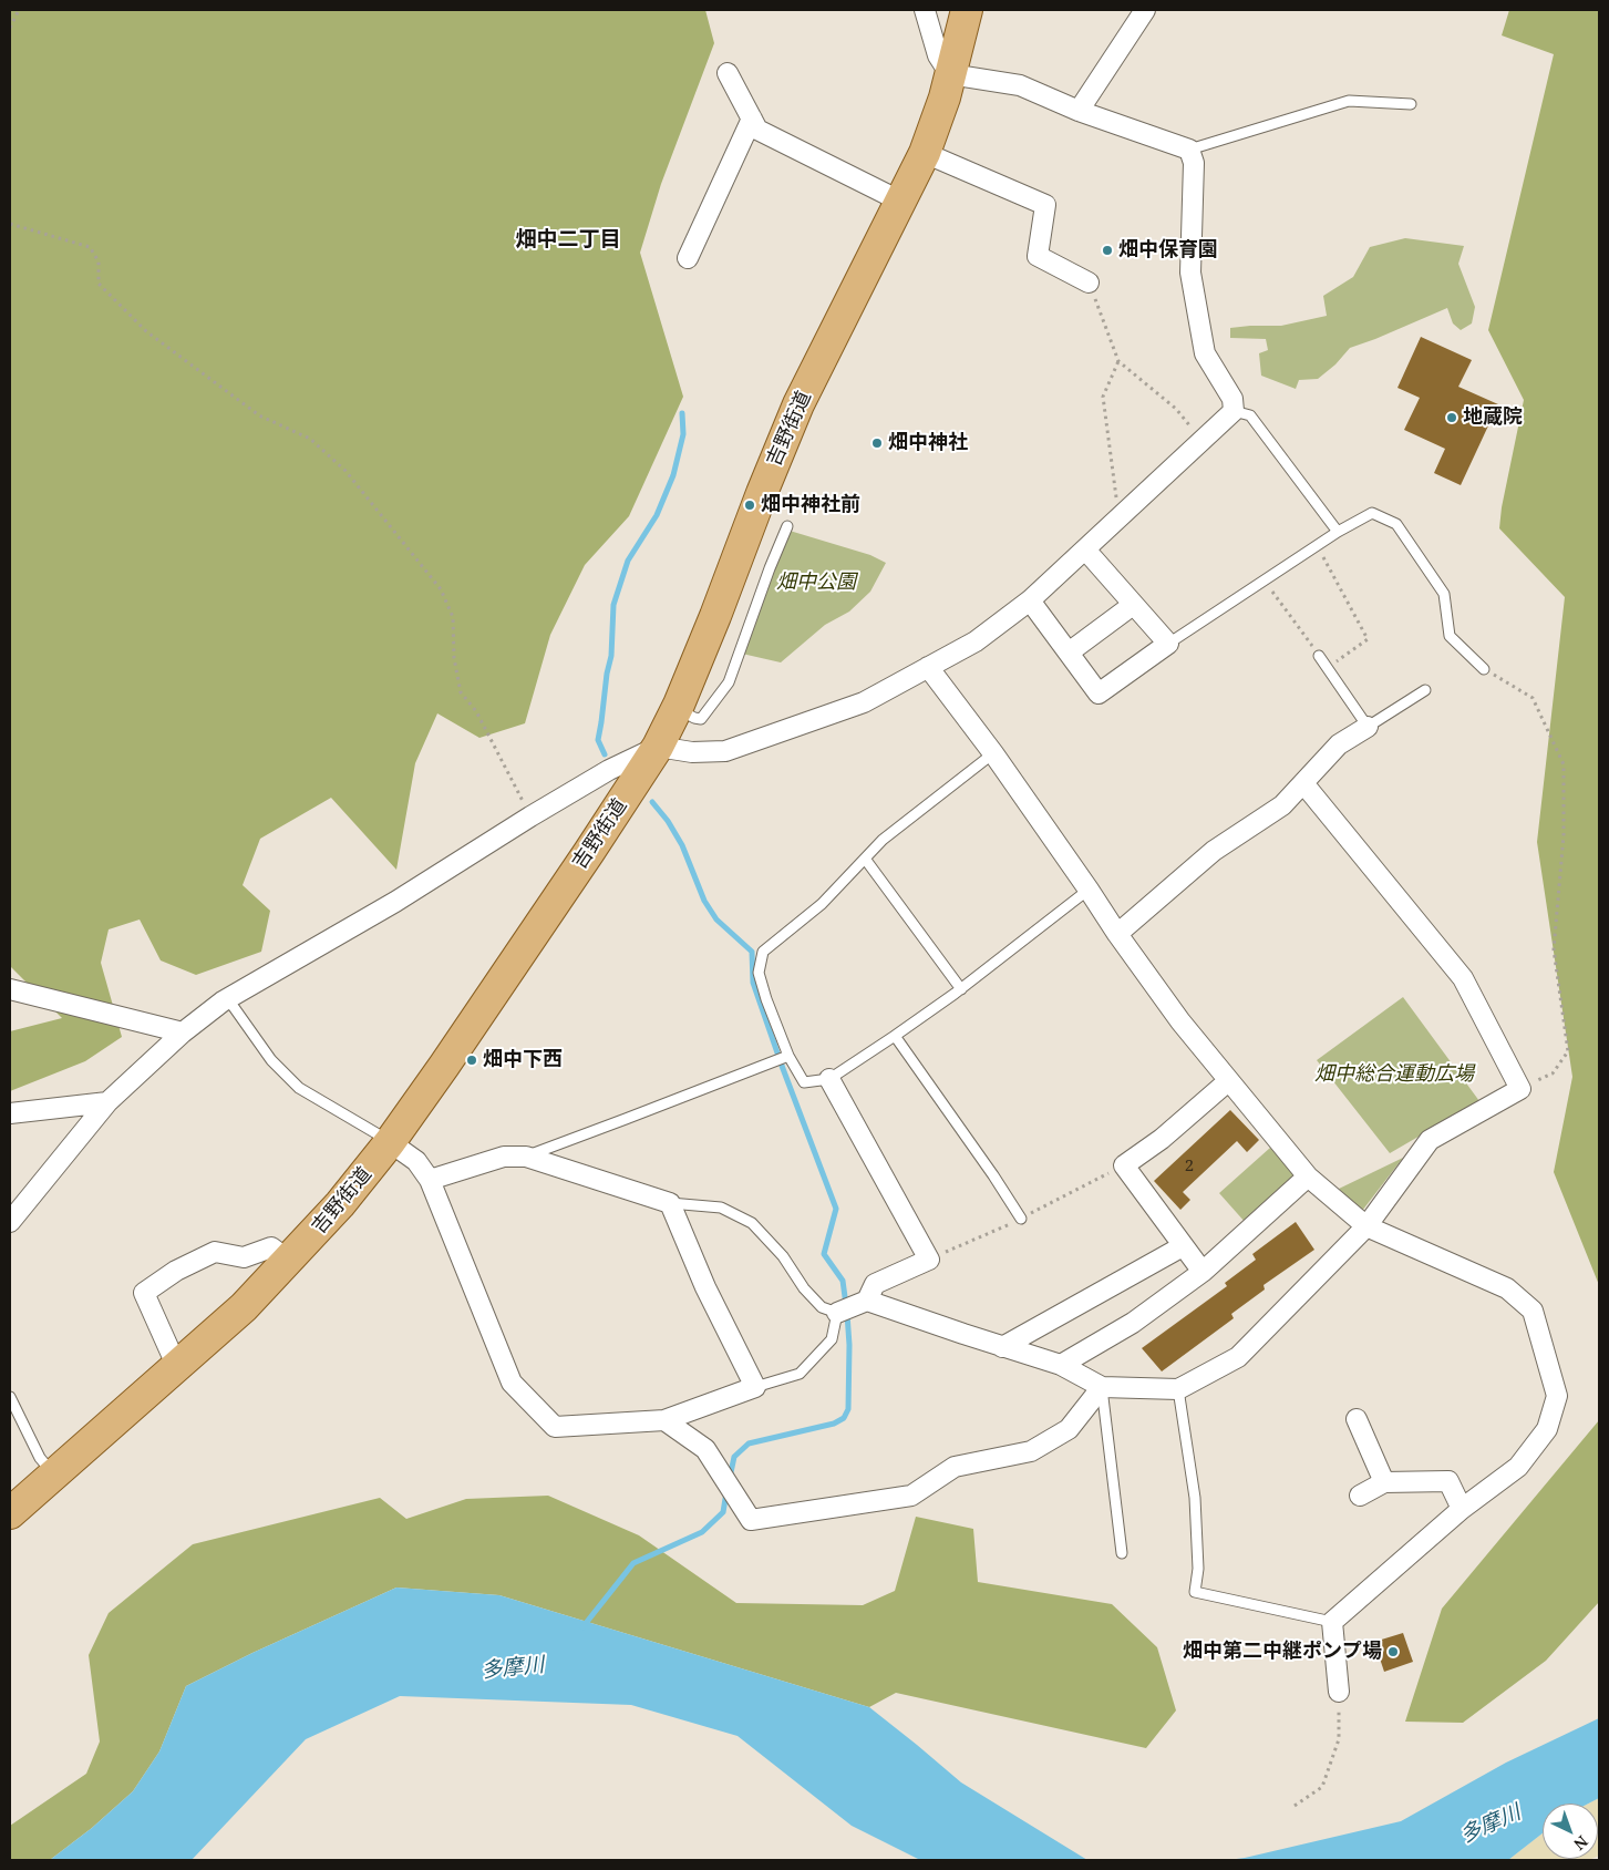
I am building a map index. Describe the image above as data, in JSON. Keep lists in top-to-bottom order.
{
  "streets": {
    "main road": ["吉野街道"]
  },
  "districts": ["畑中二丁目"],
  "water": ["多摩川"],
  "parks": ["畑中公園", "畑中総合運動広場"],
  "places": [
    "畑中保育園",
    "地蔵院",
    "畑中神社",
    "畑中神社前",
    "畑中下西",
    "畑中第二中継ポンプ場"
  ],
  "house_numbers": ["2"],
  "north": "bottom right"
}
